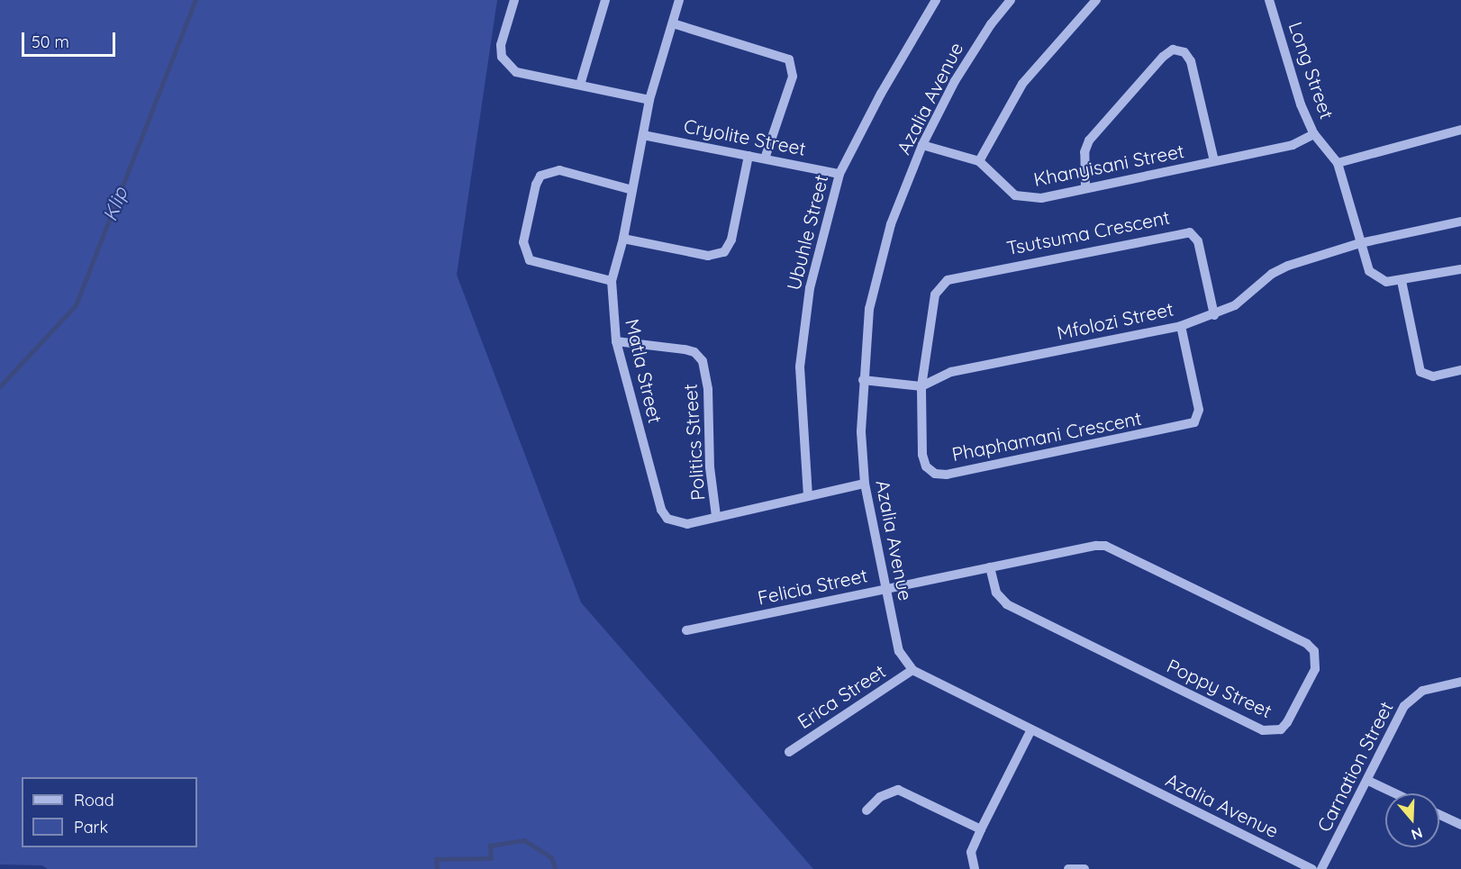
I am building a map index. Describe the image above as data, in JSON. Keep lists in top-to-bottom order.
{
  "streets": {
    "street": [
      "Long Street",
      "Azalia Avenue",
      "Cryolite Street",
      "Khanyisani Street",
      "Ubuhle Street",
      "Tsutsuma Crescent",
      "Mfolozi Street",
      "Matla Street",
      "Phaphamani Crescent",
      "Politics Street",
      "Felicia Street",
      "Poppy Street",
      "Erica Street",
      "Carnation Street"
    ]
  },
  "crossings": [
    ["Long Street", "Khanyisani Street"],
    ["Long Street", "Mfolozi Street"],
    ["Azalia Avenue", "Matla Street"],
    ["Azalia Avenue", "Felicia Street"],
    ["Azalia Avenue", "Erica Street"],
    ["Cryolite Street", "Ubuhle Street"],
    ["Cryolite Street", "Matla Street"],
    ["Ubuhle Street", "Matla Street"],
    ["Tsutsuma Crescent", "Mfolozi Street"],
    ["Tsutsuma Crescent", "Phaphamani Crescent"],
    ["Mfolozi Street", "Phaphamani Crescent"],
    ["Matla Street", "Politics Street"],
    ["Felicia Street", "Poppy Street"]
  ],
  "water": ["Klip"],
  "legend": ["Road", "Park"],
  "scale_bar": "50 m",
  "north": "bottom"
}
